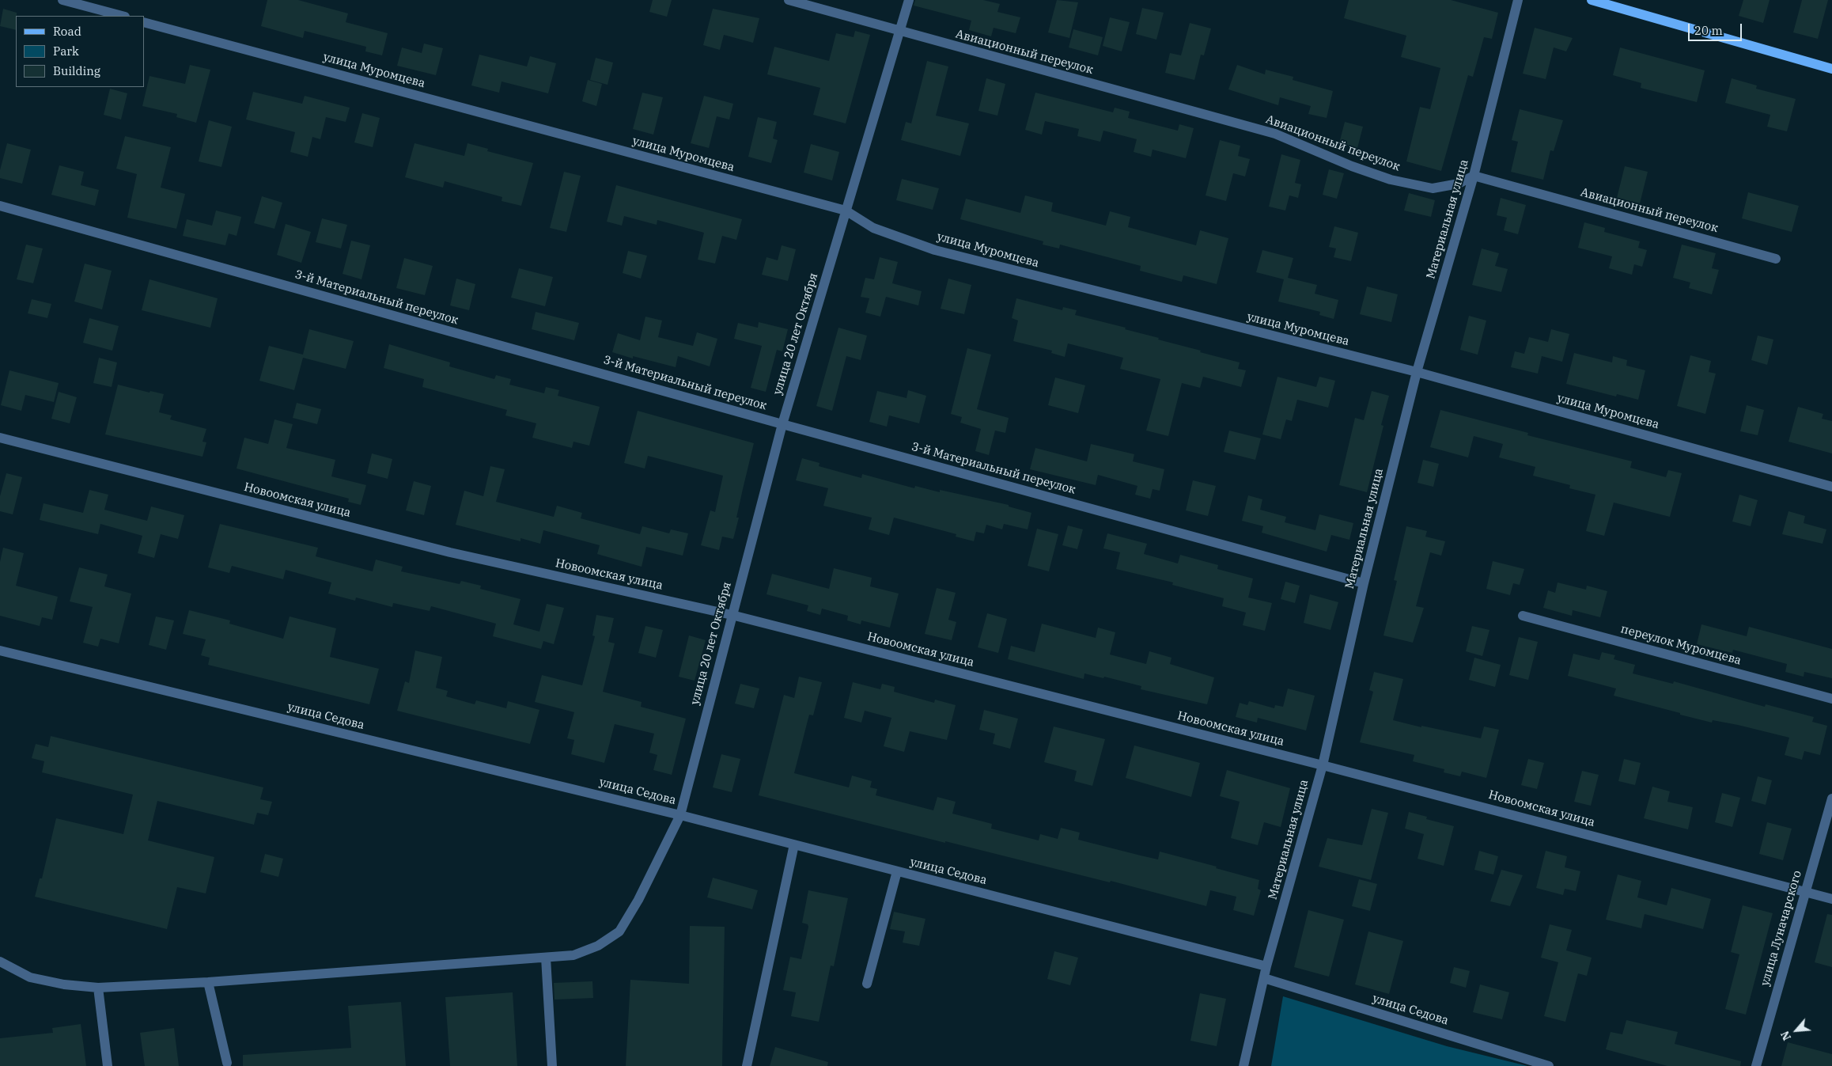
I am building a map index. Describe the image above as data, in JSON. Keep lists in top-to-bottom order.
{
  "streets": {
    "street": [
      "Авиационный переулок",
      "улица Муромцева",
      "Материальная улица",
      "3-й Материальный переулок",
      "улица 20 лет Октября",
      "Новоомская улица",
      "переулок Муромцева",
      "улица Седова",
      "улица Луначарского"
    ]
  },
  "crossings": [
    ["Авиационный переулок", "Материальная улица"],
    ["Авиационный переулок", "улица 20 лет Октября"],
    ["улица Муромцева", "Материальная улица"],
    ["улица Муромцева", "улица 20 лет Октября"],
    ["Материальная улица", "3-й Материальный переулок"],
    ["Материальная улица", "Новоомская улица"],
    ["Материальная улица", "улица Седова"],
    ["3-й Материальный переулок", "улица 20 лет Октября"],
    ["улица 20 лет Октября", "Новоомская улица"],
    ["улица 20 лет Октября", "улица Седова"],
    ["Новоомская улица", "улица Луначарского"]
  ],
  "legend": ["Road", "Park", "Building"],
  "scale_bar": "20 m",
  "north": "bottom left"
}
